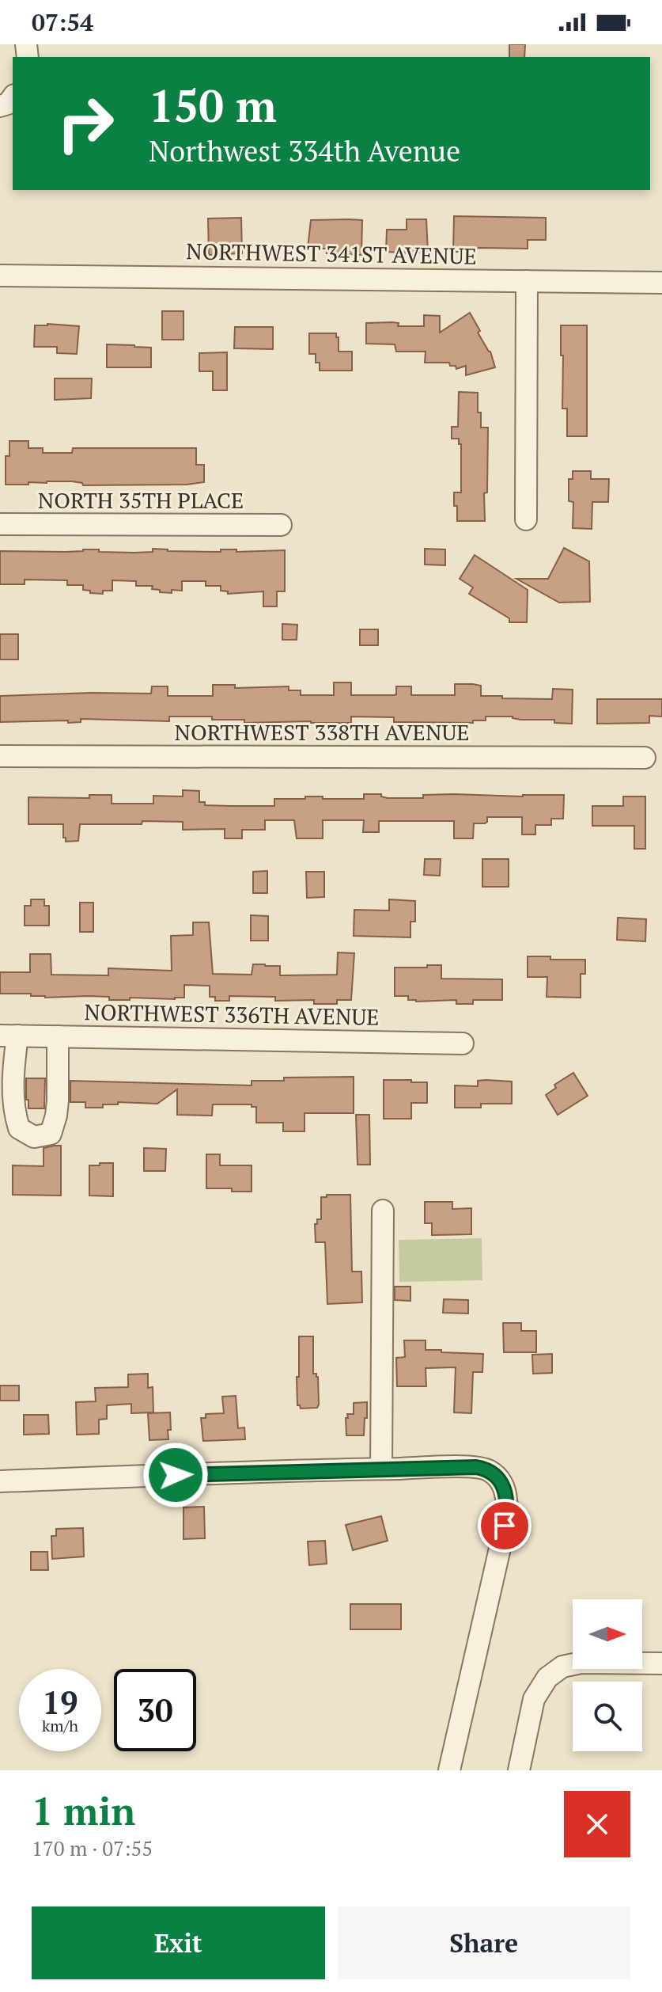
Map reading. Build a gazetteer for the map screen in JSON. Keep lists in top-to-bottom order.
{
  "streets": {
    "street": [
      "NORTHWEST 341ST AVENUE",
      "NORTH 35TH PLACE",
      "NORTHWEST 338TH AVENUE",
      "NORTHWEST 336TH AVENUE"
    ]
  },
  "north": "right",
  "page": {
    "status": "07:54",
    "turn": ["150 m", "Northwest 334th Avenue"],
    "speed": "19 km/h",
    "limit": "30",
    "heading": ["1 min", "170 m · 07:55"],
    "buttons": ["Exit", "Share"]
  }
}
